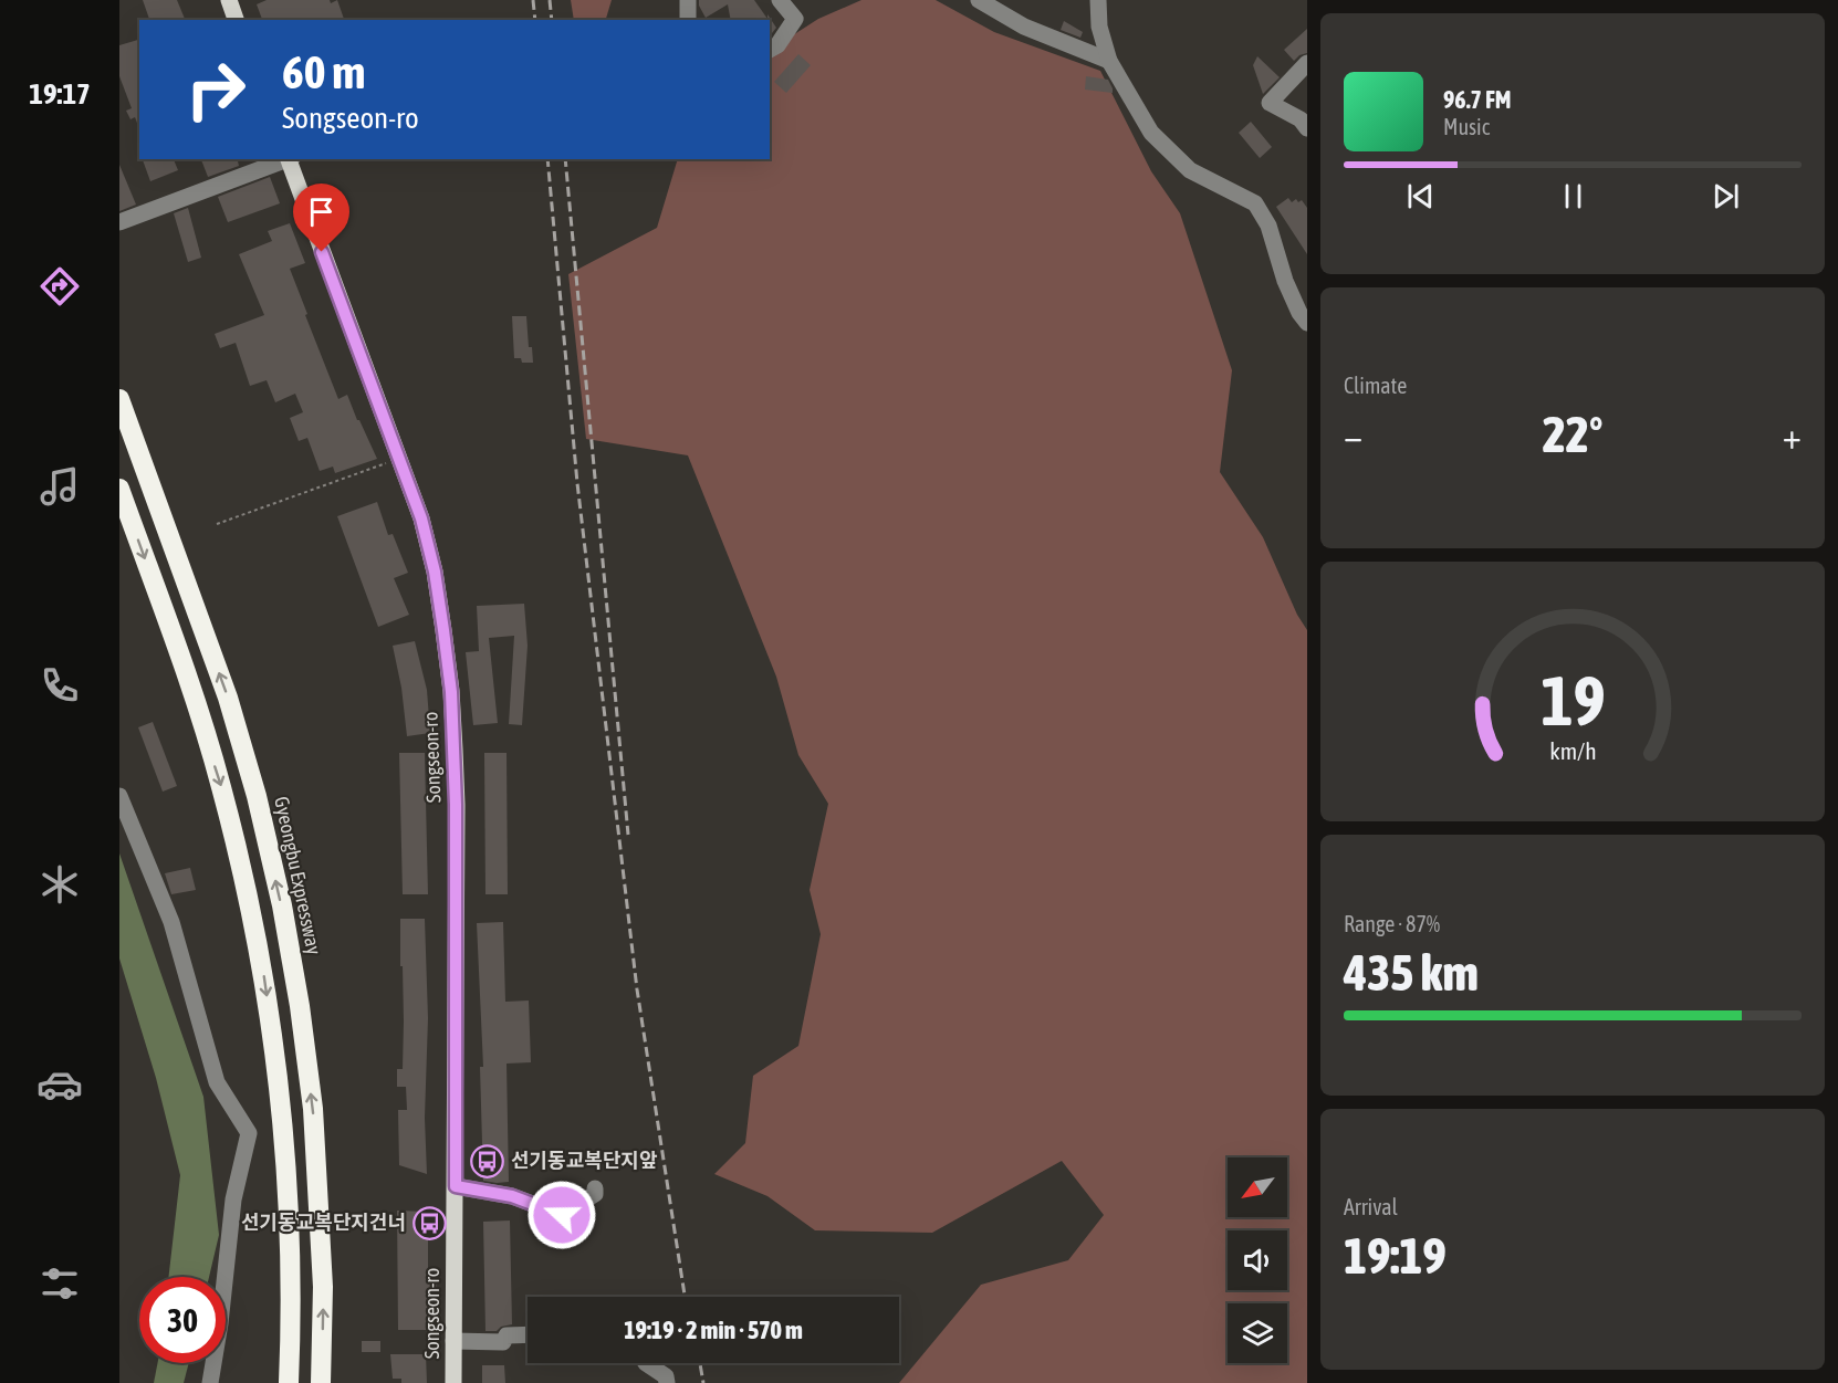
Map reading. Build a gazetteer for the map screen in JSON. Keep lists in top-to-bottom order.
{
  "streets": {
    "highway": ["Gyeongbu Expressway"],
    "main road": ["Songseon-ro"]
  },
  "places": {
    "bus stop": ["선기동교복단지앞", "선기동교복단지건너"]
  },
  "north": "bottom left",
  "page": {
    "tabs": "19:17",
    "turn": ["60 m", "Songseon-ro"],
    "song": ["96.7 FM", "Music"],
    "tile": [
      "Climate",
      ["Range · 87%", "435 km"],
      ["Arrival", "19:19"]
    ],
    "heat": ["−", "22°", "+"],
    "limit": "30",
    "trip": "19:19 · 2 min · 570 m",
    "gauge": ["19", "km/h"]
  }
}
